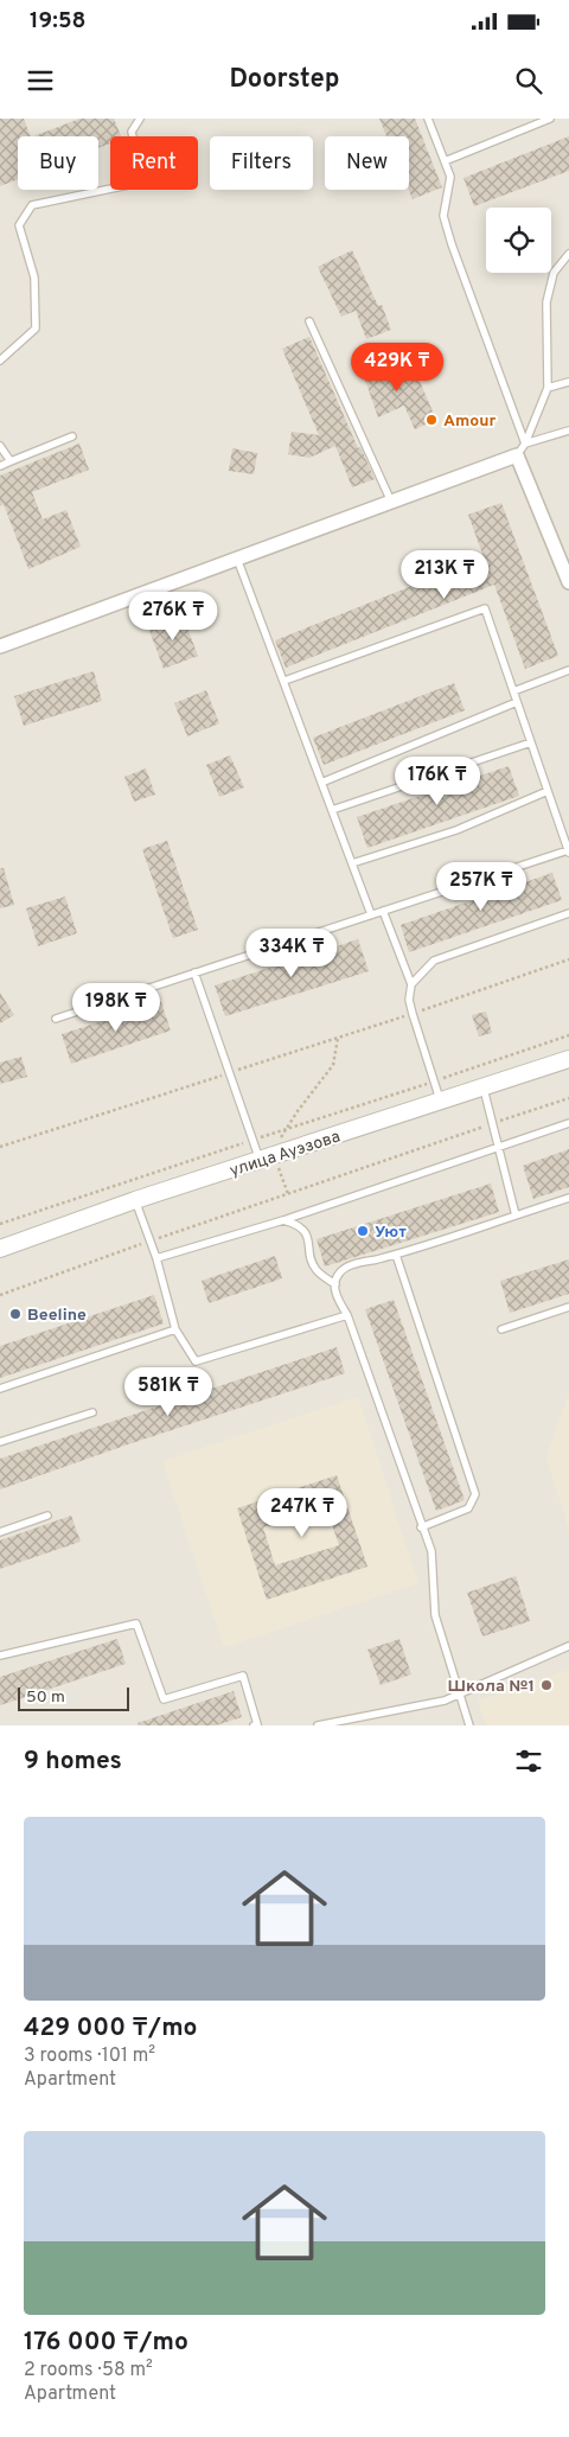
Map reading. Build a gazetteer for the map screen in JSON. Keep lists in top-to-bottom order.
{
  "streets": {
    "street": ["улица Ауэзова"]
  },
  "places": [
    "Amour",
    "Уют",
    "Beeline",
    "Школа №1"
  ],
  "scale_bar": "50 m",
  "page": {
    "status": "19:58",
    "header": "Doorstep",
    "chip": [
      "Buy",
      "Rent",
      "Filters",
      "New"
    ],
    "price": [
      "429K ₸",
      "213K ₸",
      "276K ₸",
      "176K ₸",
      "257K ₸",
      "334K ₸",
      "198K ₸",
      "581K ₸",
      "247K ₸"
    ],
    "scale": "50 m",
    "heading": "9 homes",
    "list": [
      {
        "name": "429 000 ₸/mo",
        "note": "3 rooms · 101 m² · Apartment"
      },
      {
        "name": "176 000 ₸/mo",
        "note": "2 rooms · 58 m² · Apartment"
      }
    ]
  }
}
